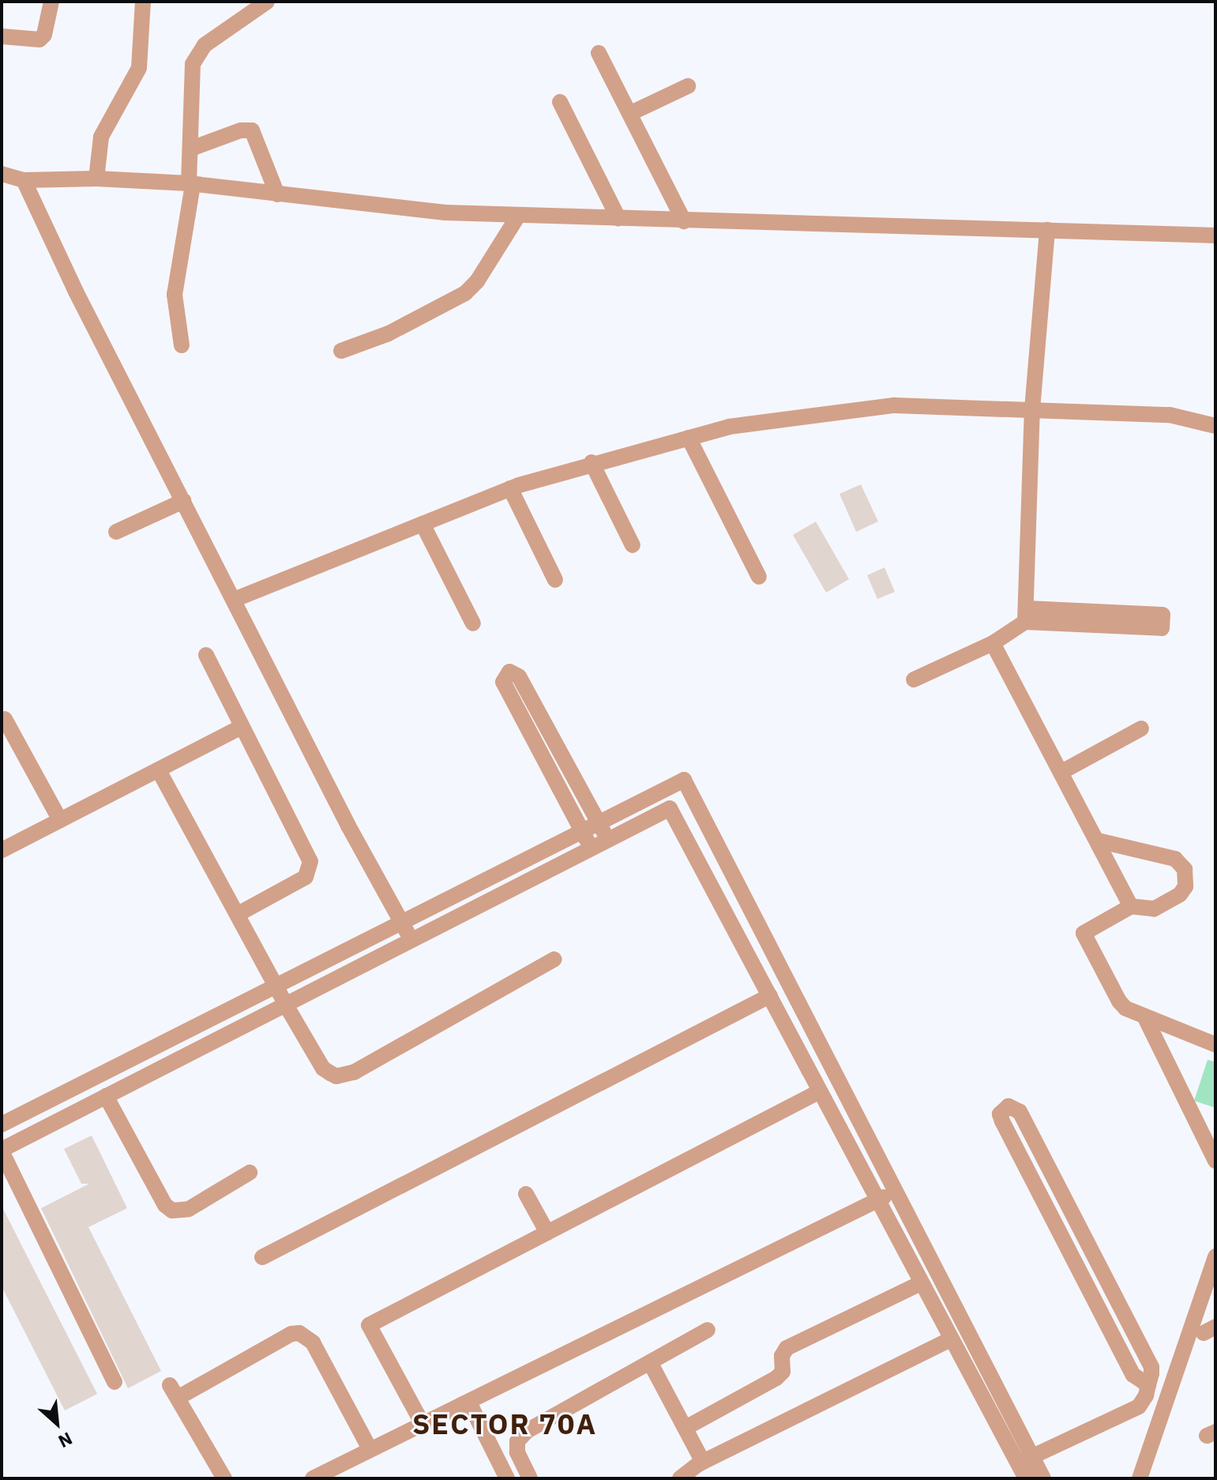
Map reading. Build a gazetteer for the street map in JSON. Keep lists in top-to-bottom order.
{
  "districts": ["SECTOR 70A"],
  "north": "bottom right"
}
